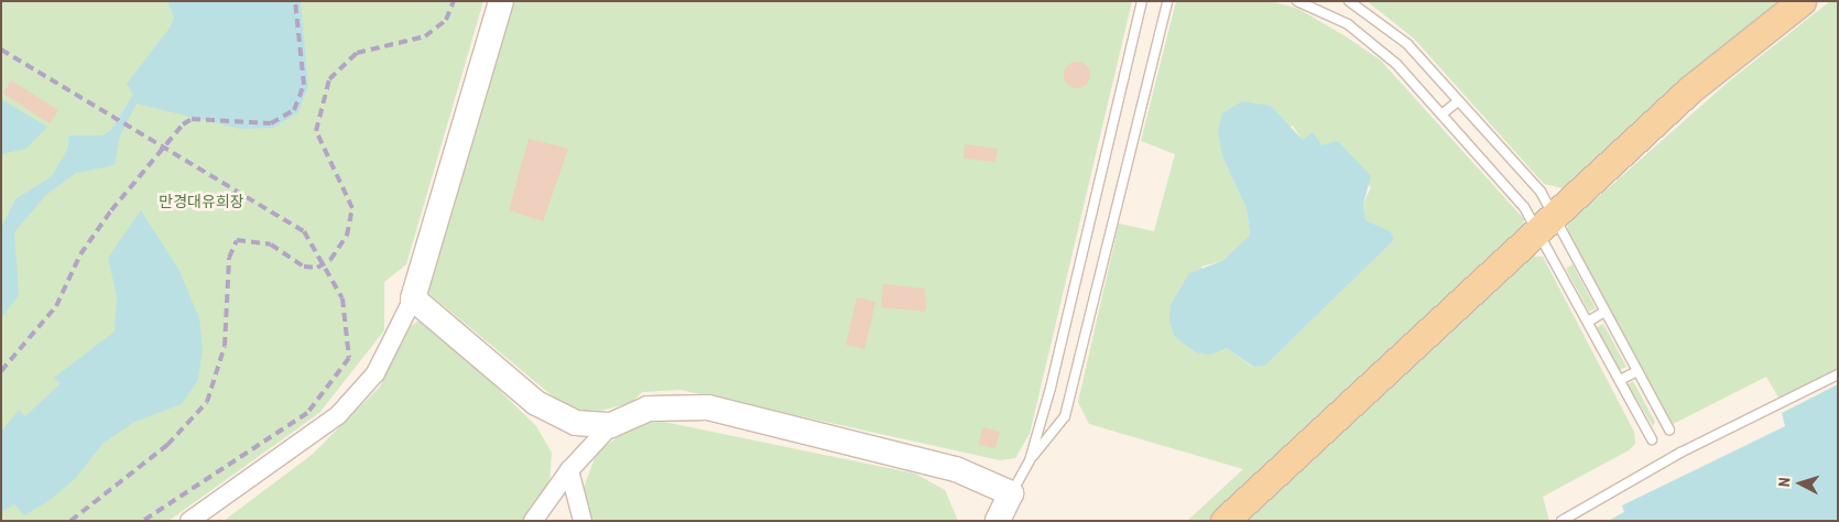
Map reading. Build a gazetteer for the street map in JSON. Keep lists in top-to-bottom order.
{
  "parks": ["만경대유희장"],
  "north": "left"
}
